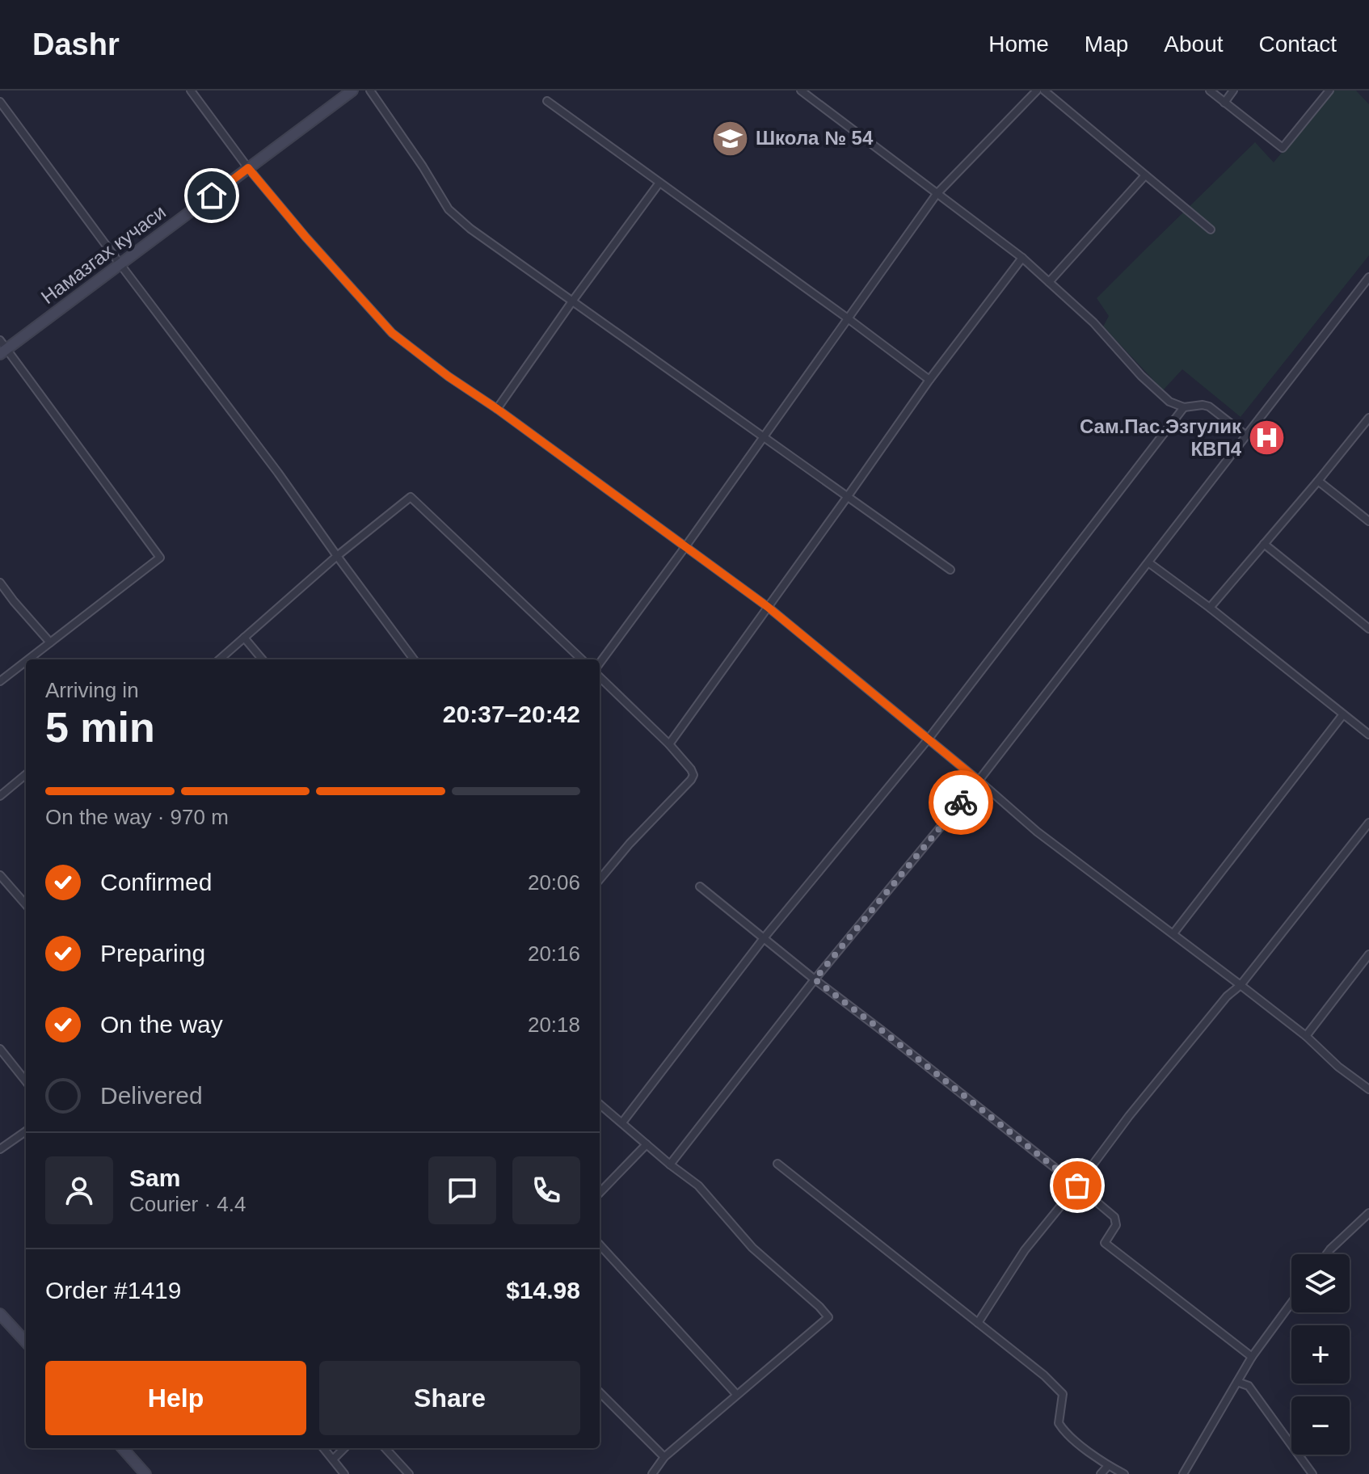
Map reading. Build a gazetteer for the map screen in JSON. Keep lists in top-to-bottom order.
{
  "streets": {
    "street": ["Намазгах кучаси"]
  },
  "places": {
    "school or university": ["Школа № 54"],
    "hospital": ["Сам.Пас.Эзгулик КВП4"]
  },
  "page": {
    "header": "Dashr",
    "nav": [
      "Home",
      "Map",
      "About",
      "Contact"
    ],
    "heading": ["5 min", "Arriving in", "20:37–20:42"],
    "panel": [
      "Sam",
      "Courier · 4.4",
      "Order #1419",
      "$14.98"
    ],
    "bar": "On the way · 970 m",
    "list": [
      ["Confirmed", "20:06"],
      ["Preparing", "20:16"],
      ["On the way", "20:18"],
      "Delivered"
    ],
    "map_buttons": ["+", "−"],
    "buttons": ["Help", "Share"]
  }
}
